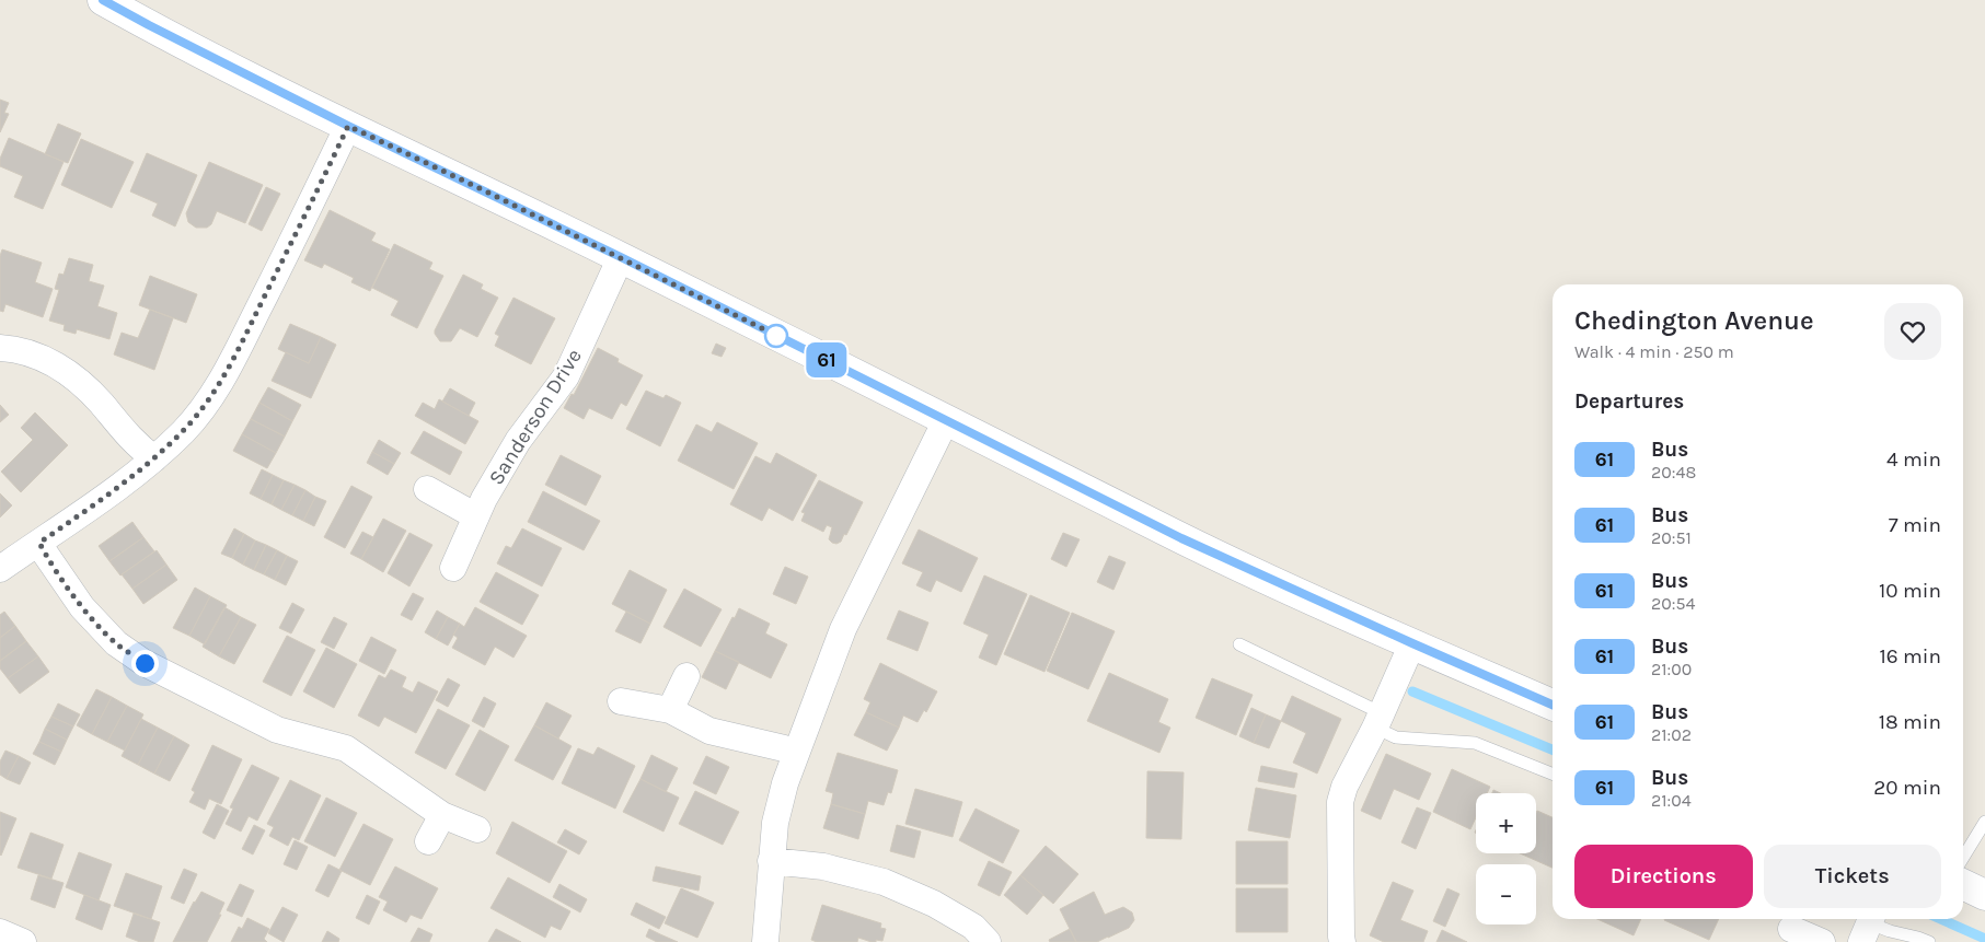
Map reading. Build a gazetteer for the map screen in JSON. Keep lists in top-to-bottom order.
{
  "streets": {
    "street": ["Sanderson Drive"]
  },
  "lines": ["bus line 61"],
  "page": {
    "on_map": "61",
    "heading": [
      ["Chedington Avenue", "Walk · 4 min · 250 m"],
      "Departures"
    ],
    "list": [
      {
        "mark": "61",
        "name": "Bus",
        "note": "20:48",
        "value": "4 min"
      },
      {
        "mark": "61",
        "name": "Bus",
        "note": "20:51",
        "value": "7 min"
      },
      {
        "mark": "61",
        "name": "Bus",
        "note": "20:54",
        "value": "10 min"
      },
      {
        "mark": "61",
        "name": "Bus",
        "note": "21:00",
        "value": "16 min"
      },
      {
        "mark": "61",
        "name": "Bus",
        "note": "21:02",
        "value": "18 min"
      },
      {
        "mark": "61",
        "name": "Bus",
        "note": "21:04",
        "value": "20 min"
      }
    ],
    "map_buttons": ["+", "−"],
    "buttons": ["Directions", "Tickets"]
  }
}
